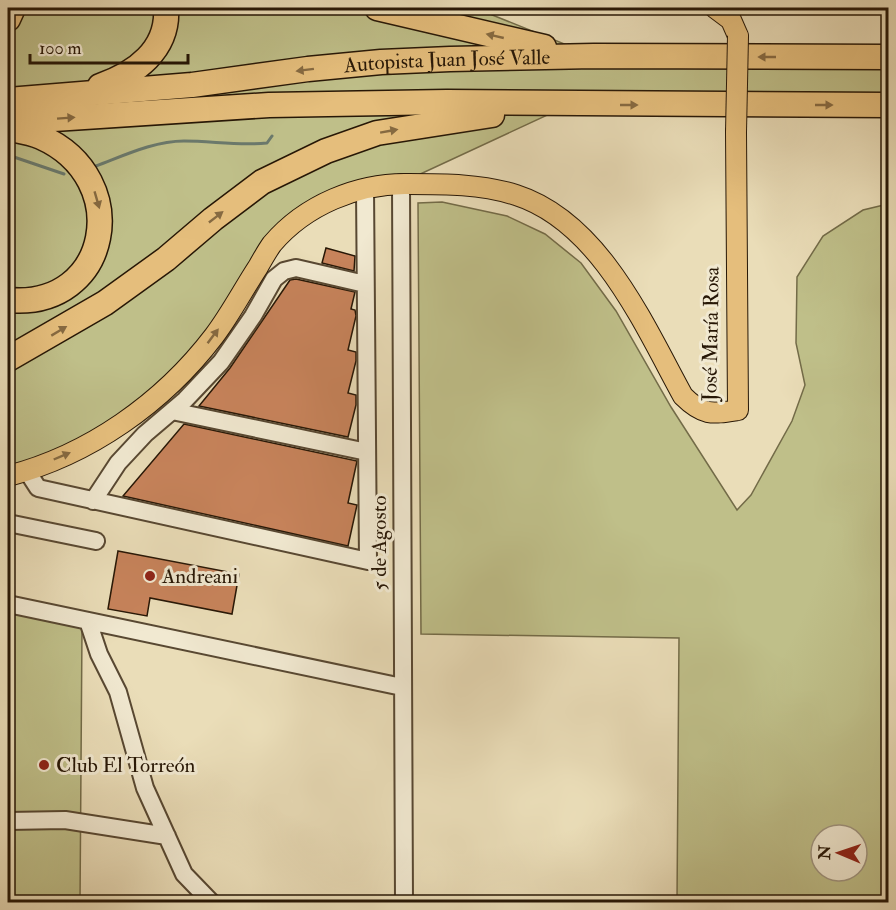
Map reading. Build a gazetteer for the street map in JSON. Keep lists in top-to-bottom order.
{
  "streets": {
    "highway": ["Autopista Juan José Valle"],
    "main road": ["José María Rosa"],
    "street": ["5 de Agosto"]
  },
  "crossings": [
    ["José María Rosa", "5 de Agosto"]
  ],
  "places": ["Andreani", "Club El Torreón"],
  "scale_bar": "100 m",
  "north": "left"
}
